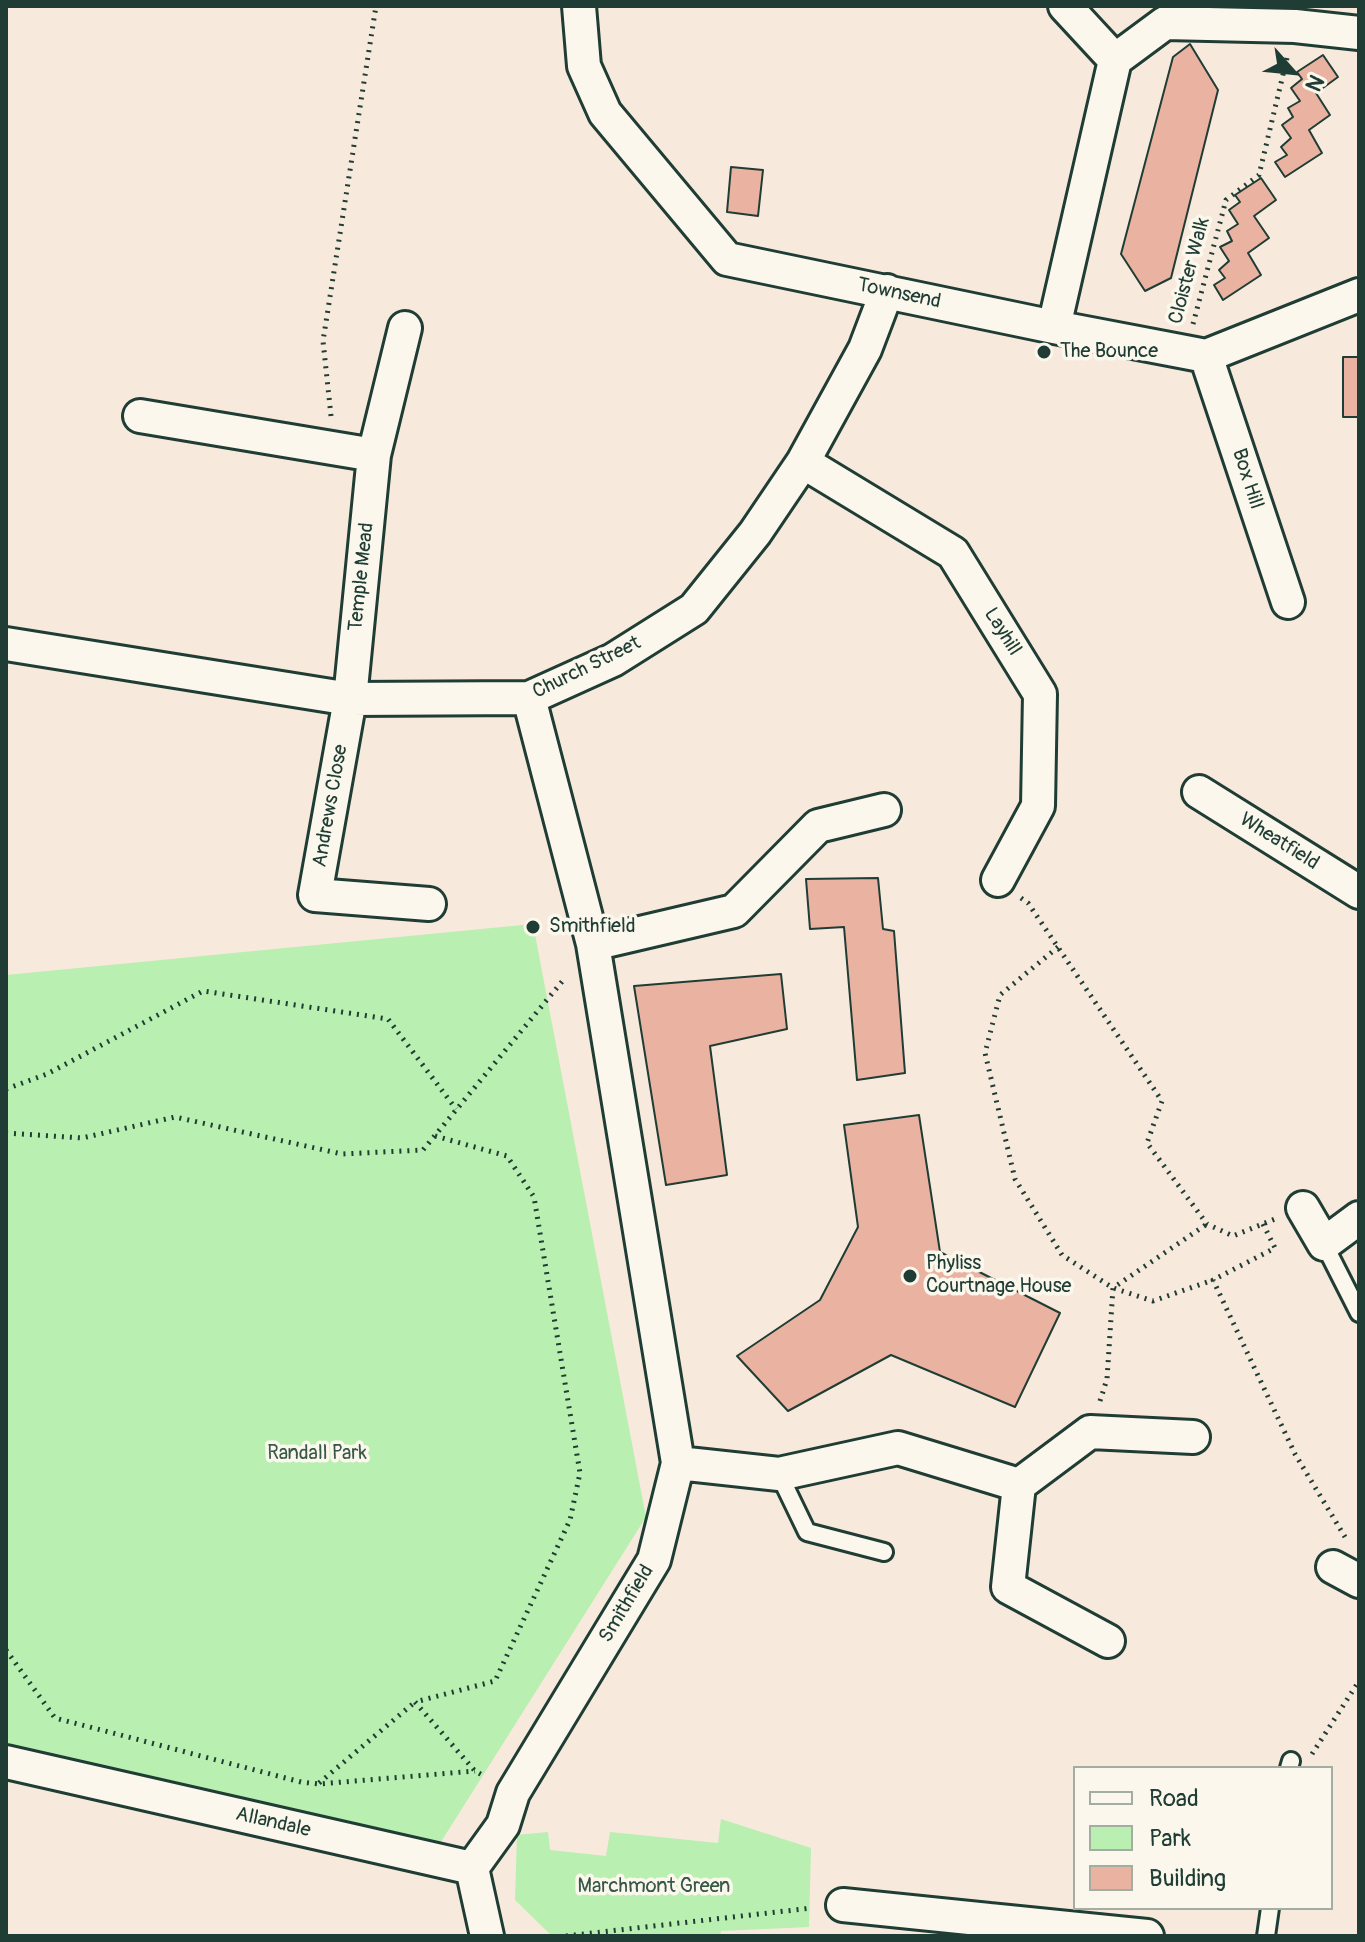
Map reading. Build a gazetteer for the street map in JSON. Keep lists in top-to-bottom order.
{
  "streets": {
    "street": [
      "Townsend",
      "Box Hill",
      "Temple Mead",
      "Layhill",
      "Church Street",
      "Andrews Close",
      "Wheatfield",
      "Smithfield",
      "Allandale"
    ],
    "path": ["Cloister Walk"]
  },
  "crossings": [
    ["Cloister Walk", "Townsend"],
    ["Cloister Walk", "Box Hill"],
    ["Townsend", "Box Hill"],
    ["Townsend", "Church Street"],
    ["Temple Mead", "Church Street"],
    ["Temple Mead", "Andrews Close"],
    ["Layhill", "Church Street"],
    ["Church Street", "Andrews Close"],
    ["Church Street", "Smithfield"],
    ["Smithfield", "Allandale"]
  ],
  "parks": ["Randall Park", "Marchmont Green"],
  "places": ["The Bounce", "Smithfield", "Phyliss Courtnage House"],
  "legend": ["Road", "Park", "Building"],
  "north": "bottom right"
}
